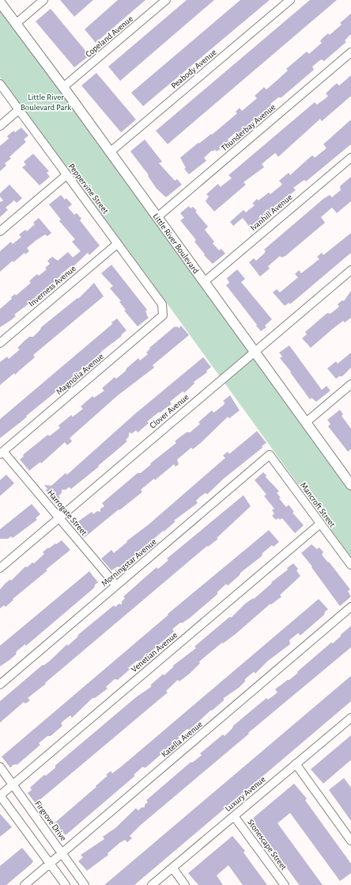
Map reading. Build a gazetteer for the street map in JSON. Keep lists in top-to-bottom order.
{
  "streets": {
    "street": [
      "Copeland Avenue",
      "Peabody Avenue",
      "Thunderbay Avenue",
      "Peppervine Street",
      "Ivanhill Avenue",
      "Little River Boulevard",
      "Inverness Avenue",
      "Magnolia Avenue",
      "Clover Avenue",
      "Mancroft Street",
      "Harrogate Street",
      "Morningstar Avenue",
      "Venetian Avenue",
      "Katella Avenue",
      "Luxury Avenue",
      "Firgrove Drive",
      "Stonescape Street"
    ]
  },
  "crossings": [
    ["Copeland Avenue", "Little River Boulevard"],
    ["Peabody Avenue", "Little River Boulevard"],
    ["Thunderbay Avenue", "Little River Boulevard"],
    ["Peppervine Street", "Inverness Avenue"],
    ["Peppervine Street", "Magnolia Avenue"],
    ["Ivanhill Avenue", "Little River Boulevard"],
    ["Little River Boulevard", "Clover Avenue"],
    ["Magnolia Avenue", "Harrogate Street"],
    ["Clover Avenue", "Harrogate Street"],
    ["Mancroft Street", "Morningstar Avenue"],
    ["Mancroft Street", "Venetian Avenue"],
    ["Harrogate Street", "Morningstar Avenue"],
    ["Venetian Avenue", "Firgrove Drive"],
    ["Katella Avenue", "Firgrove Drive"],
    ["Luxury Avenue", "Stonescape Street"]
  ],
  "parks": ["Little River Boulevard Park"]
}
